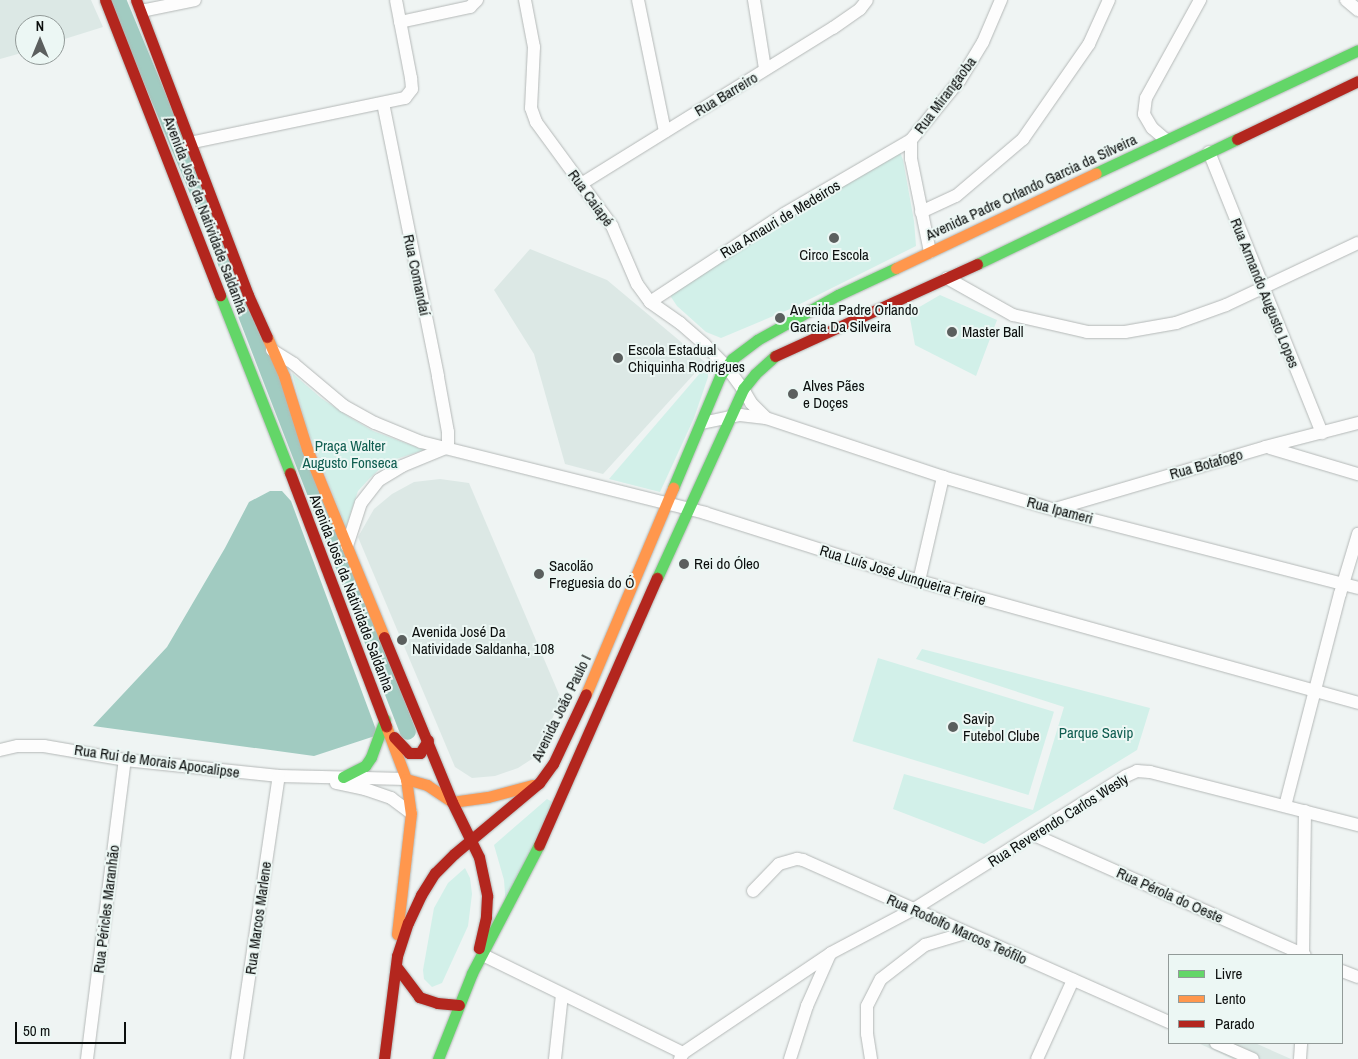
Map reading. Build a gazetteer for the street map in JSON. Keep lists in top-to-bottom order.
{
  "streets": {
    "main road": ["Avenida Padre Orlando Garcia da Silveira", "Avenida José da Natividade Saldanha", "Avenida João Paulo I"],
    "street": [
      "Rua Barreiro",
      "Rua Mirangaoba",
      "Rua Caiapé",
      "Rua Amauri de Medeiros",
      "Rua Comandaí",
      "Rua Armando Augusto Lopes",
      "Rua Botafogo",
      "Rua Ipameri",
      "Rua Luís José Junqueira Freire",
      "Rua Rui de Morais Apocalipse",
      "Rua Reverendo Carlos Wesly",
      "Rua Pérola do Oeste",
      "Rua Péricles Maranhão",
      "Rua Marcos Marlene",
      "Rua Rodolfo Marcos Teófilo"
    ]
  },
  "crossings": [
    ["Rua Barreiro", "Rua Caiapé"],
    ["Rua Mirangaoba", "Avenida Padre Orlando Garcia da Silveira"],
    ["Rua Mirangaoba", "Rua Amauri de Medeiros"],
    ["Avenida Padre Orlando Garcia da Silveira", "Rua Caiapé"],
    ["Avenida Padre Orlando Garcia da Silveira", "Avenida João Paulo I"],
    ["Rua Caiapé", "Rua Amauri de Medeiros"],
    ["Rua Caiapé", "Rua Ipameri"],
    ["Rua Caiapé", "Avenida João Paulo I"],
    ["Avenida José da Natividade Saldanha", "Rua Luís José Junqueira Freire"],
    ["Avenida José da Natividade Saldanha", "Avenida João Paulo I"],
    ["Avenida José da Natividade Saldanha", "Rua Rui de Morais Apocalipse"],
    ["Rua Comandaí", "Rua Luís José Junqueira Freire"],
    ["Rua Armando Augusto Lopes", "Rua Botafogo"],
    ["Rua Botafogo", "Rua Ipameri"],
    ["Rua Ipameri", "Avenida João Paulo I"],
    ["Rua Luís José Junqueira Freire", "Avenida João Paulo I"],
    ["Rua Rui de Morais Apocalipse", "Rua Péricles Maranhão"],
    ["Rua Rui de Morais Apocalipse", "Rua Marcos Marlene"],
    ["Rua Reverendo Carlos Wesly", "Rua Pérola do Oeste"],
    ["Rua Reverendo Carlos Wesly", "Rua Rodolfo Marcos Teófilo"]
  ],
  "parks": ["Praça Walter Augusto Fonseca", "Parque Savip"],
  "places": [
    "Circo Escola",
    "Avenida Padre Orlando Garcia Da Silveira",
    "Master Ball",
    "Escola Estadual Chiquinha Rodrigues",
    "Alves Pães e Doçes",
    "Rei do Óleo",
    "Sacolão Freguesia do Ó",
    "Avenida José Da Natividade Saldanha, 108",
    "Savip Futebol Clube"
  ],
  "legend": ["Livre", "Lento", "Parado"],
  "scale_bar": "50 m",
  "north": "top"
}
